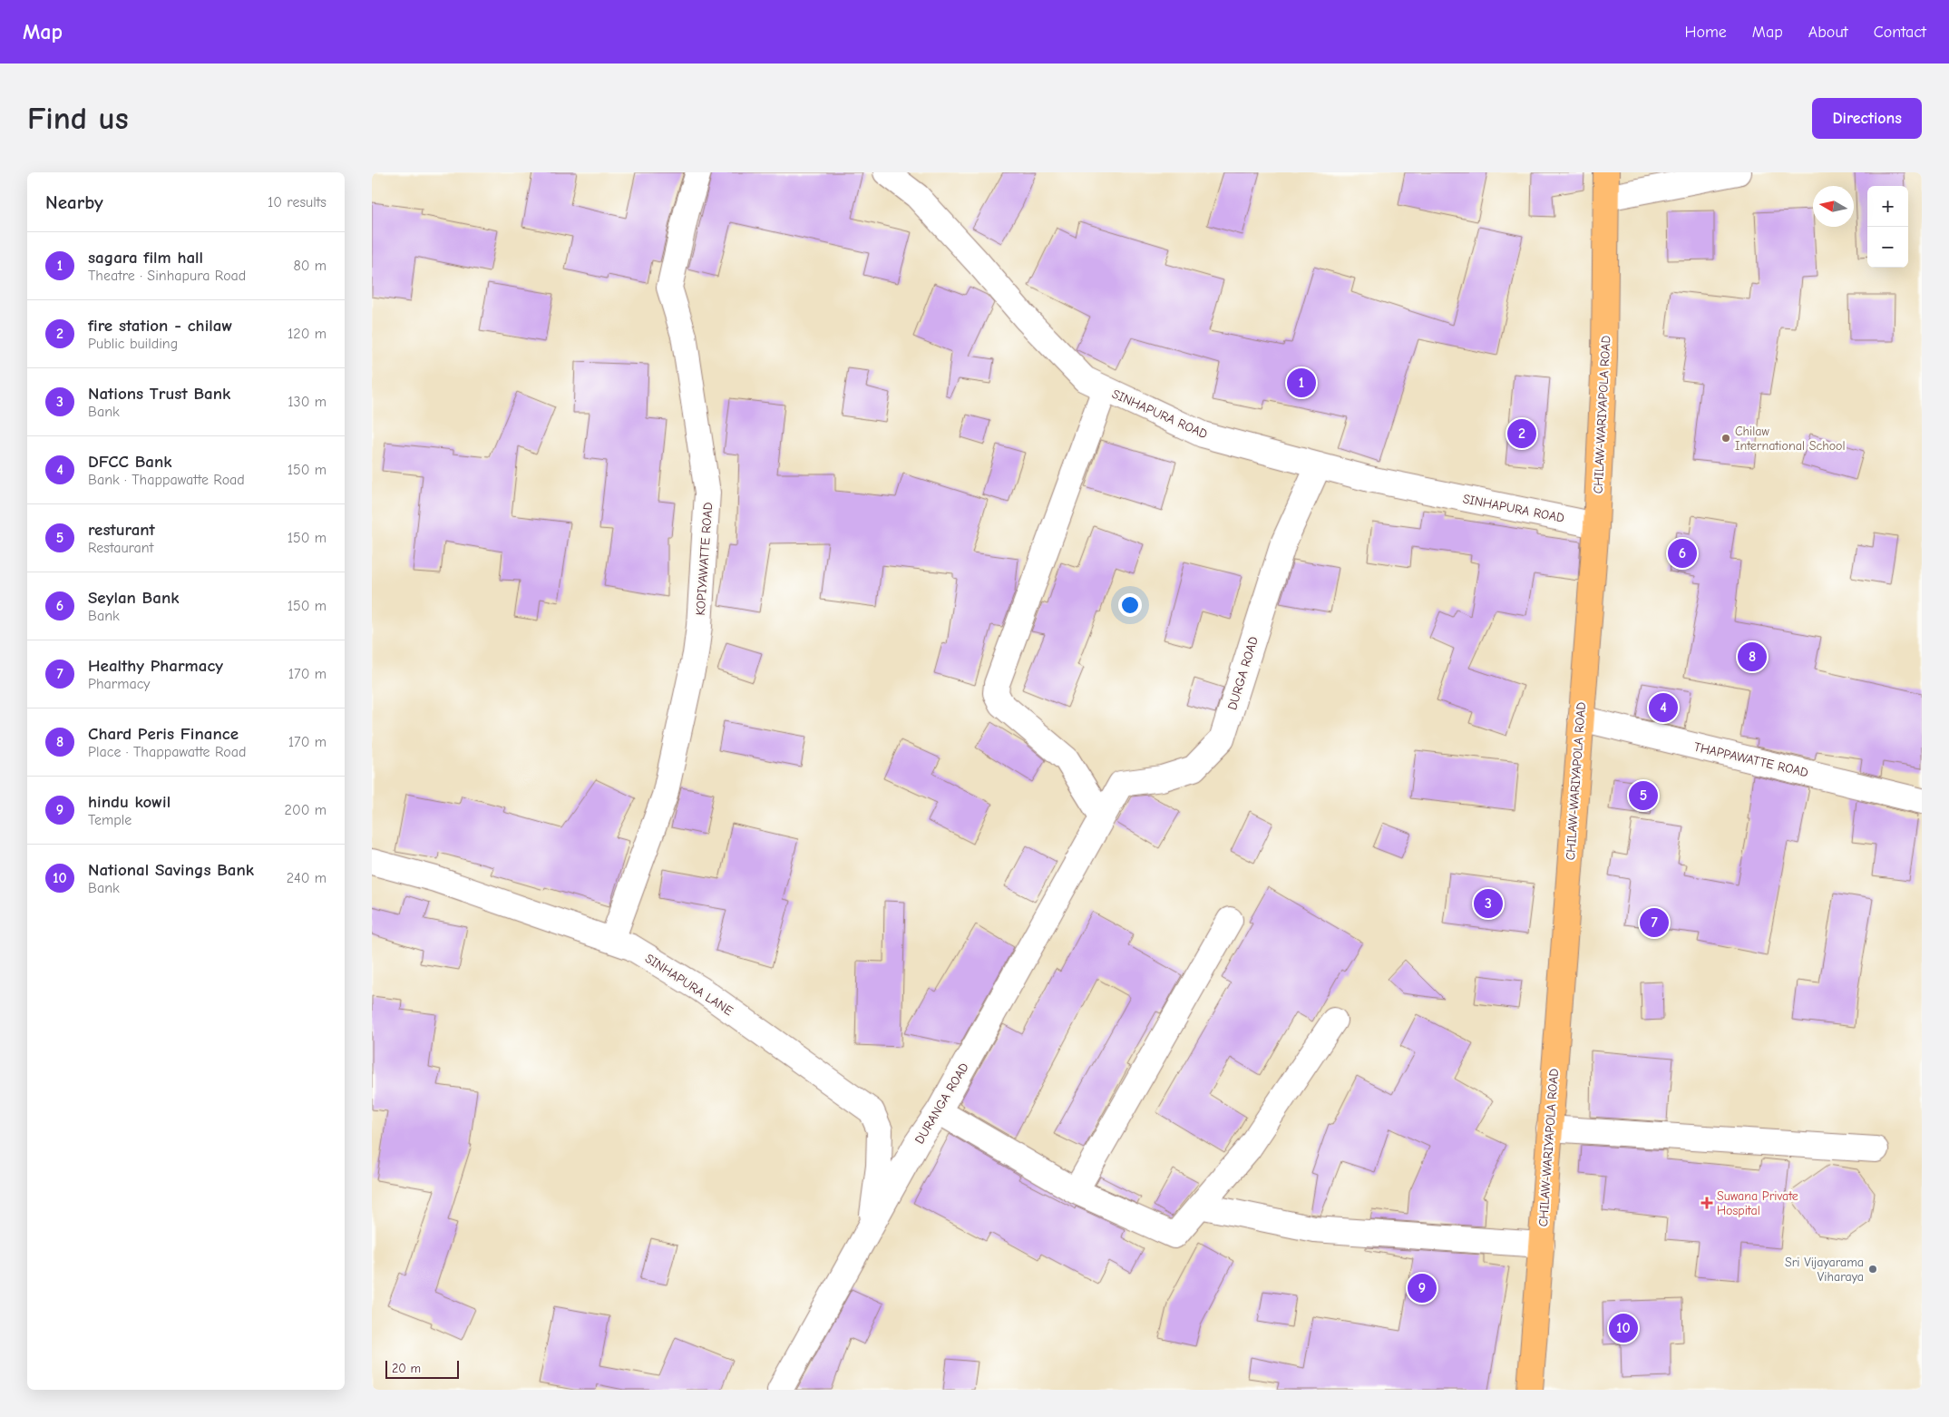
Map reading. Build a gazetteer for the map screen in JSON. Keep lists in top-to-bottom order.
{
  "streets": {
    "main road": ["CHILAW-WARIYAPOLA ROAD"],
    "street": [
      "SINHAPURA ROAD",
      "KOPIYAWATTE ROAD",
      "DURGA ROAD",
      "THAPPAWATTE ROAD",
      "SINHAPURA LANE",
      "DURANGA ROAD"
    ]
  },
  "crossings": [
    ["SINHAPURA ROAD", "CHILAW-WARIYAPOLA ROAD"],
    ["SINHAPURA ROAD", "DURGA ROAD"],
    ["CHILAW-WARIYAPOLA ROAD", "THAPPAWATTE ROAD"],
    ["KOPIYAWATTE ROAD", "SINHAPURA LANE"],
    ["DURGA ROAD", "DURANGA ROAD"],
    ["SINHAPURA LANE", "DURANGA ROAD"]
  ],
  "places": {
    "other": ["Chilaw International School", "Sri Vijayarama Viharaya"],
    "health": ["Suwana Private Hospital"]
  },
  "scale_bar": "20 m",
  "north": "left",
  "page": {
    "header": "Map",
    "nav": [
      "Home",
      "Map",
      "About",
      "Contact"
    ],
    "buttons": "Directions",
    "title": "Find us",
    "heading": ["Nearby", "10 results"],
    "map_buttons": ["+", "−"],
    "list": [
      {
        "mark": "1",
        "name": "sagara film hall",
        "note": "Theatre · Sinhapura Road",
        "value": "80 m"
      },
      {
        "mark": "2",
        "name": "fire station - chilaw",
        "note": "Public building",
        "value": "120 m"
      },
      {
        "mark": "3",
        "name": "Nations Trust Bank",
        "note": "Bank",
        "value": "130 m"
      },
      {
        "mark": "4",
        "name": "DFCC Bank",
        "note": "Bank · Thappawatte Road",
        "value": "150 m"
      },
      {
        "mark": "5",
        "name": "resturant",
        "note": "Restaurant",
        "value": "150 m"
      },
      {
        "mark": "6",
        "name": "Seylan Bank",
        "note": "Bank",
        "value": "150 m"
      },
      {
        "mark": "7",
        "name": "Healthy Pharmacy",
        "note": "Pharmacy",
        "value": "170 m"
      },
      {
        "mark": "8",
        "name": "Chard Peris Finance",
        "note": "Place · Thappawatte Road",
        "value": "170 m"
      },
      {
        "mark": "9",
        "name": "hindu kowil",
        "note": "Temple",
        "value": "200 m"
      },
      {
        "mark": "10",
        "name": "National Savings Bank",
        "note": "Bank",
        "value": "240 m"
      }
    ],
    "pins": [
      "1",
      "2",
      "6",
      "8",
      "4",
      "5",
      "3",
      "7",
      "9",
      "10"
    ],
    "scale": "20 m"
  }
}
